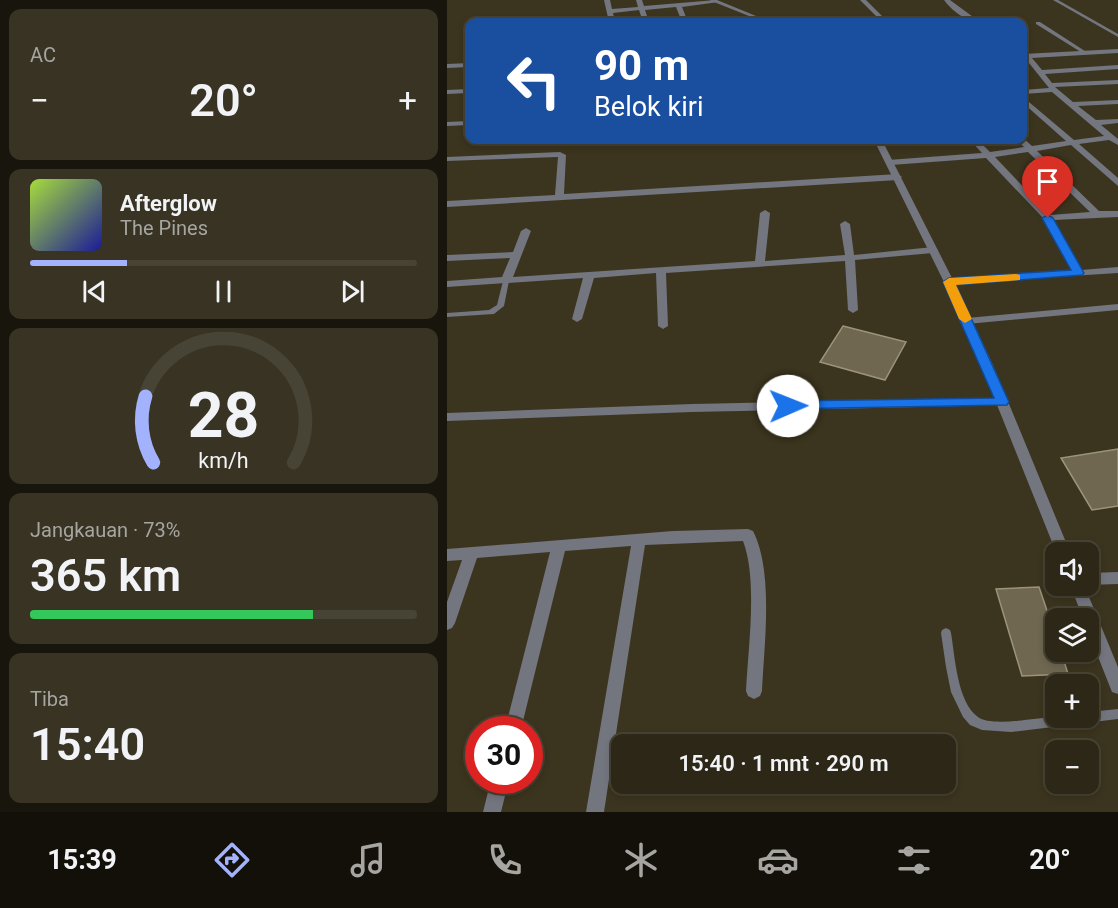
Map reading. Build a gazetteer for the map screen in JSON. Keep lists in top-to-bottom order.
{
  "page": {
    "tile": [
      "AC",
      ["Jangkauan · 73%", "365 km"],
      ["Tiba", "15:40"]
    ],
    "turn": ["90 m", "Belok kiri"],
    "heat": ["−", "20°", "+"],
    "song": ["Afterglow", "The Pines"],
    "map_buttons": ["+", "−"],
    "limit": "30",
    "trip": "15:40 · 1 mnt · 290 m",
    "tabs": ["15:39", "20°"],
    "gauge": ["28", "km/h"]
  }
}
